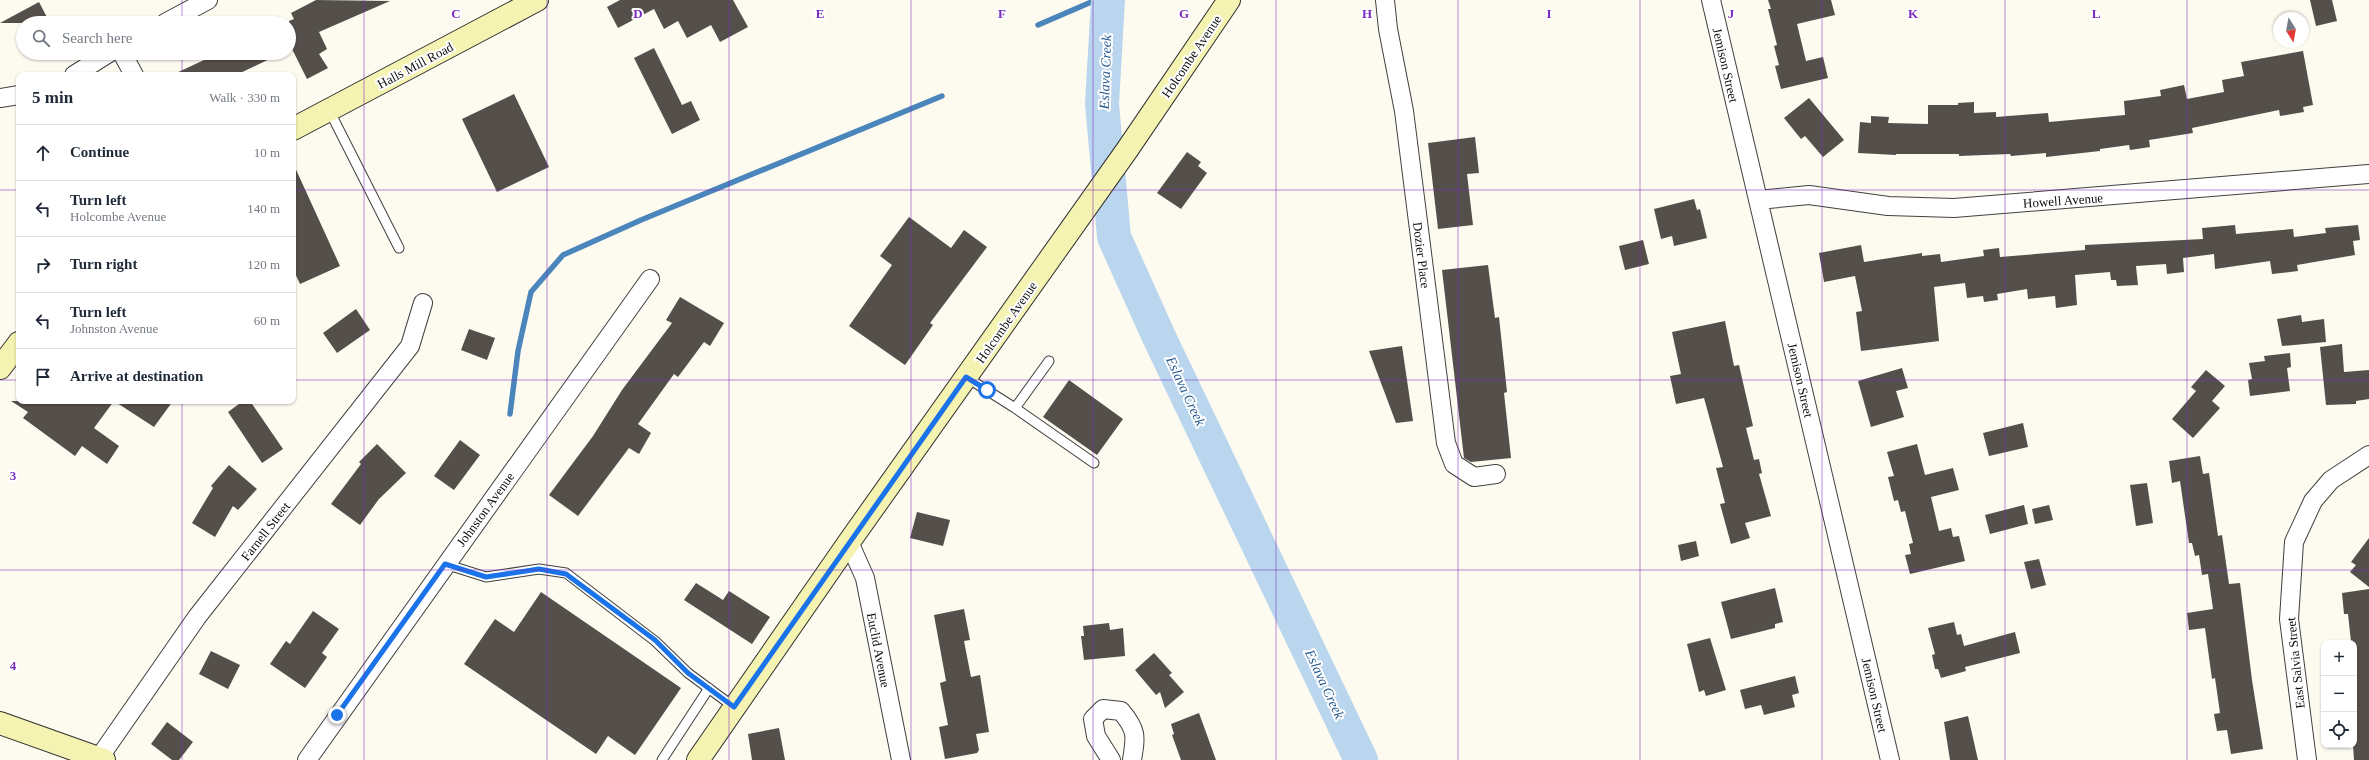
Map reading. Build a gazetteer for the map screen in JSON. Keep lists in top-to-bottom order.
{
  "streets": {
    "street": [
      "Holcombe Avenue",
      "Halls Mill Road",
      "Jemison Street",
      "Howell Avenue",
      "Dozier Place",
      "Johnston Avenue",
      "Farnell Street",
      "Euclid Avenue",
      "East Salvia Street"
    ]
  },
  "crossings": [
    ["Holcombe Avenue", "Euclid Avenue"],
    ["Jemison Street", "Howell Avenue"]
  ],
  "water": ["Eslava Creek"],
  "north": "bottom",
  "page": {
    "search": "Search here",
    "heading": ["5 min", "Walk · 330 m"],
    "list": [
      ["Continue", "10 m"],
      ["Turn left", "Holcombe Avenue", "140 m"],
      ["Turn right", "120 m"],
      ["Turn left", "Johnston Avenue", "60 m"],
      "Arrive at destination"
    ],
    "map_buttons": ["+", "−"]
  },
  "grid": {
    "columns": [
      "C",
      "D",
      "E",
      "F",
      "G",
      "H",
      "I",
      "J",
      "K",
      "L"
    ],
    "rows": ["3", "4"]
  }
}
